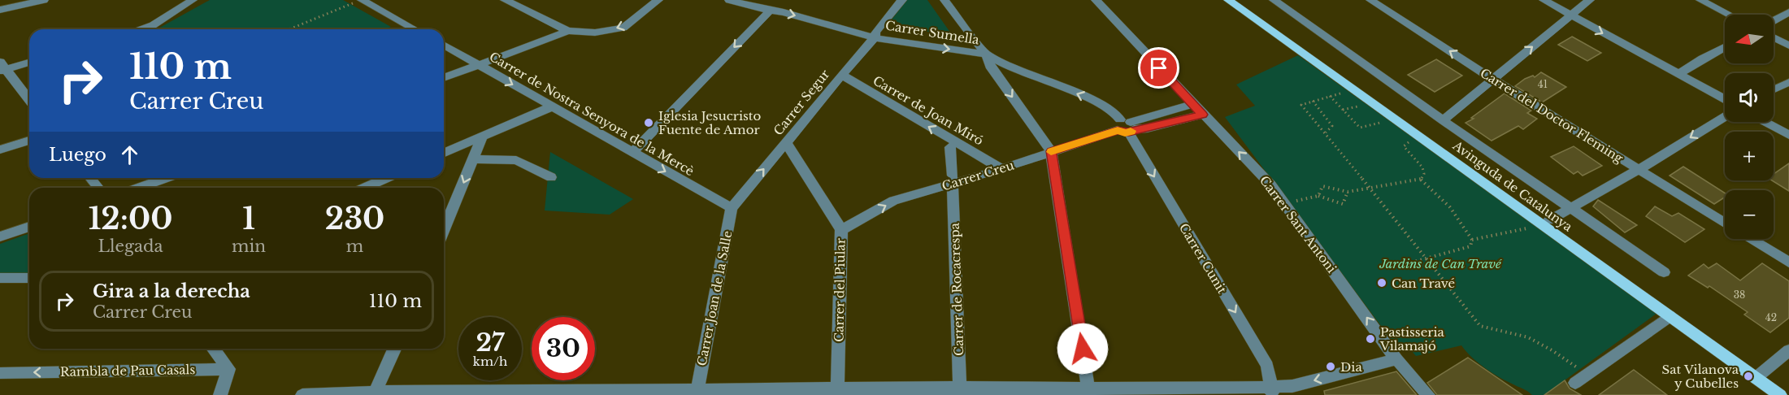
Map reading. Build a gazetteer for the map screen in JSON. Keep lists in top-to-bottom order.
{
  "streets": {
    "main road": ["Avinguda de Catalunya"],
    "street": [
      "Carrer Sumella",
      "Carrer Segur",
      "Carrer de Joan Miró",
      "Carrer de Nostra Senyora de la Mercè",
      "Carrer del Doctor Fleming",
      "Carrer Creu",
      "Carrer Sant Antoni",
      "Carrer Cunit",
      "Carrer de Rocacrespa",
      "Carrer del Piular",
      "Carrer Joan de la Salle",
      "Rambla de Pau Casals"
    ]
  },
  "crossings": [
    ["Carrer Sumella", "Carrer Segur"],
    ["Carrer Sumella", "Carrer Creu"],
    ["Carrer Sumella", "Carrer Cunit"],
    ["Carrer Segur", "Carrer de Joan Miró"],
    ["Carrer Segur", "Carrer de Nostra Senyora de la Mercè"],
    ["Carrer Segur", "Carrer del Piular"],
    ["Carrer Segur", "Carrer Joan de la Salle"],
    ["Carrer de Joan Miró", "Carrer Creu"],
    ["Carrer de Nostra Senyora de la Mercè", "Carrer Joan de la Salle"],
    ["Carrer Creu", "Carrer Sant Antoni"],
    ["Carrer Creu", "Carrer Cunit"],
    ["Carrer Creu", "Carrer de Rocacrespa"],
    ["Carrer Creu", "Carrer del Piular"]
  ],
  "one_way": [
    "Carrer de Joan Miró",
    "Carrer Sant Antoni",
    "Carrer Cunit",
    "Rambla de Pau Casals"
  ],
  "parks": ["Jardins de Can Travé"],
  "places": [
    "Iglesia Jesucristo Fuente de Amor",
    "Can Travé",
    "Pastisseria Vilamajó",
    "Dia",
    "Sat Vilanova y Cubelles"
  ],
  "house_numbers": ["41", "38", "42"],
  "north": "left",
  "page": {
    "map_buttons": ["+", "−"],
    "turn": ["110 m", "Carrer Creu"],
    "then": "Luego",
    "eta": [
      "12:00",
      "Llegada",
      "1",
      "min",
      "230",
      "m"
    ],
    "list": [
      {
        "name": "Gira a la derecha",
        "note": "Carrer Creu",
        "value": "110 m"
      }
    ],
    "speed": "27 km/h",
    "limit": "30"
  }
}
